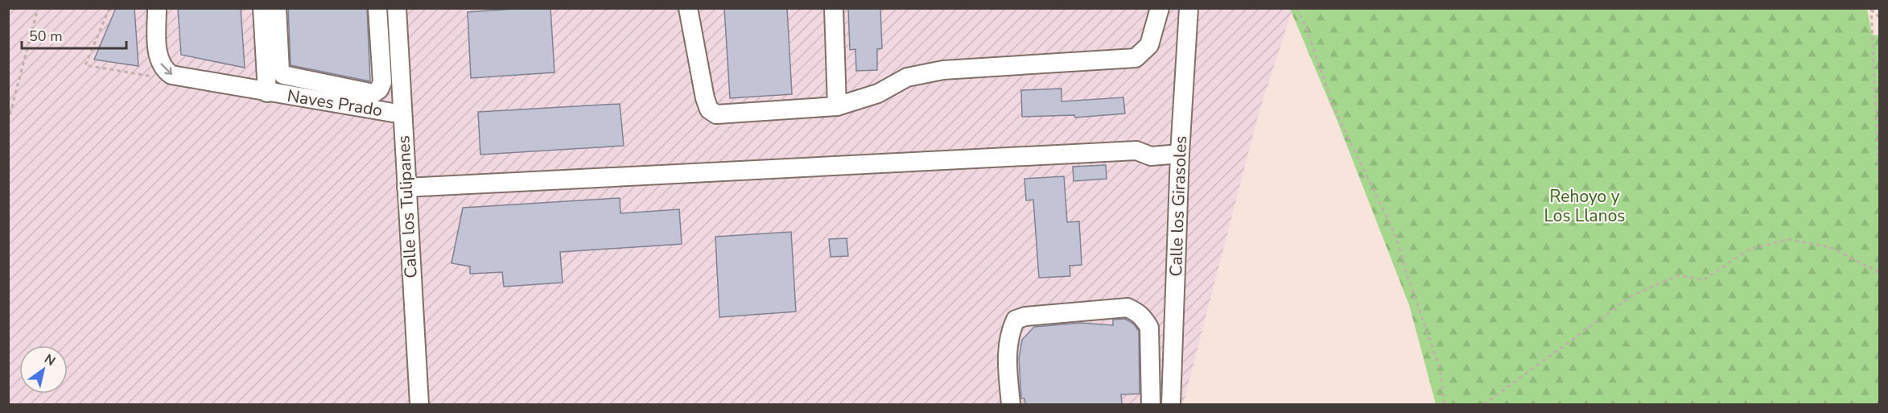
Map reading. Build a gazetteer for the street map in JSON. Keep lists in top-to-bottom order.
{
  "streets": {
    "street": ["Naves Prado", "Calle los Girasoles", "Calle los Tulipanes"]
  },
  "crossings": [
    ["Naves Prado", "Calle los Tulipanes"]
  ],
  "one_way": ["Naves Prado"],
  "parks": ["Rehoyo y Los Llanos"],
  "scale_bar": "50 m",
  "north": "top right"
}
